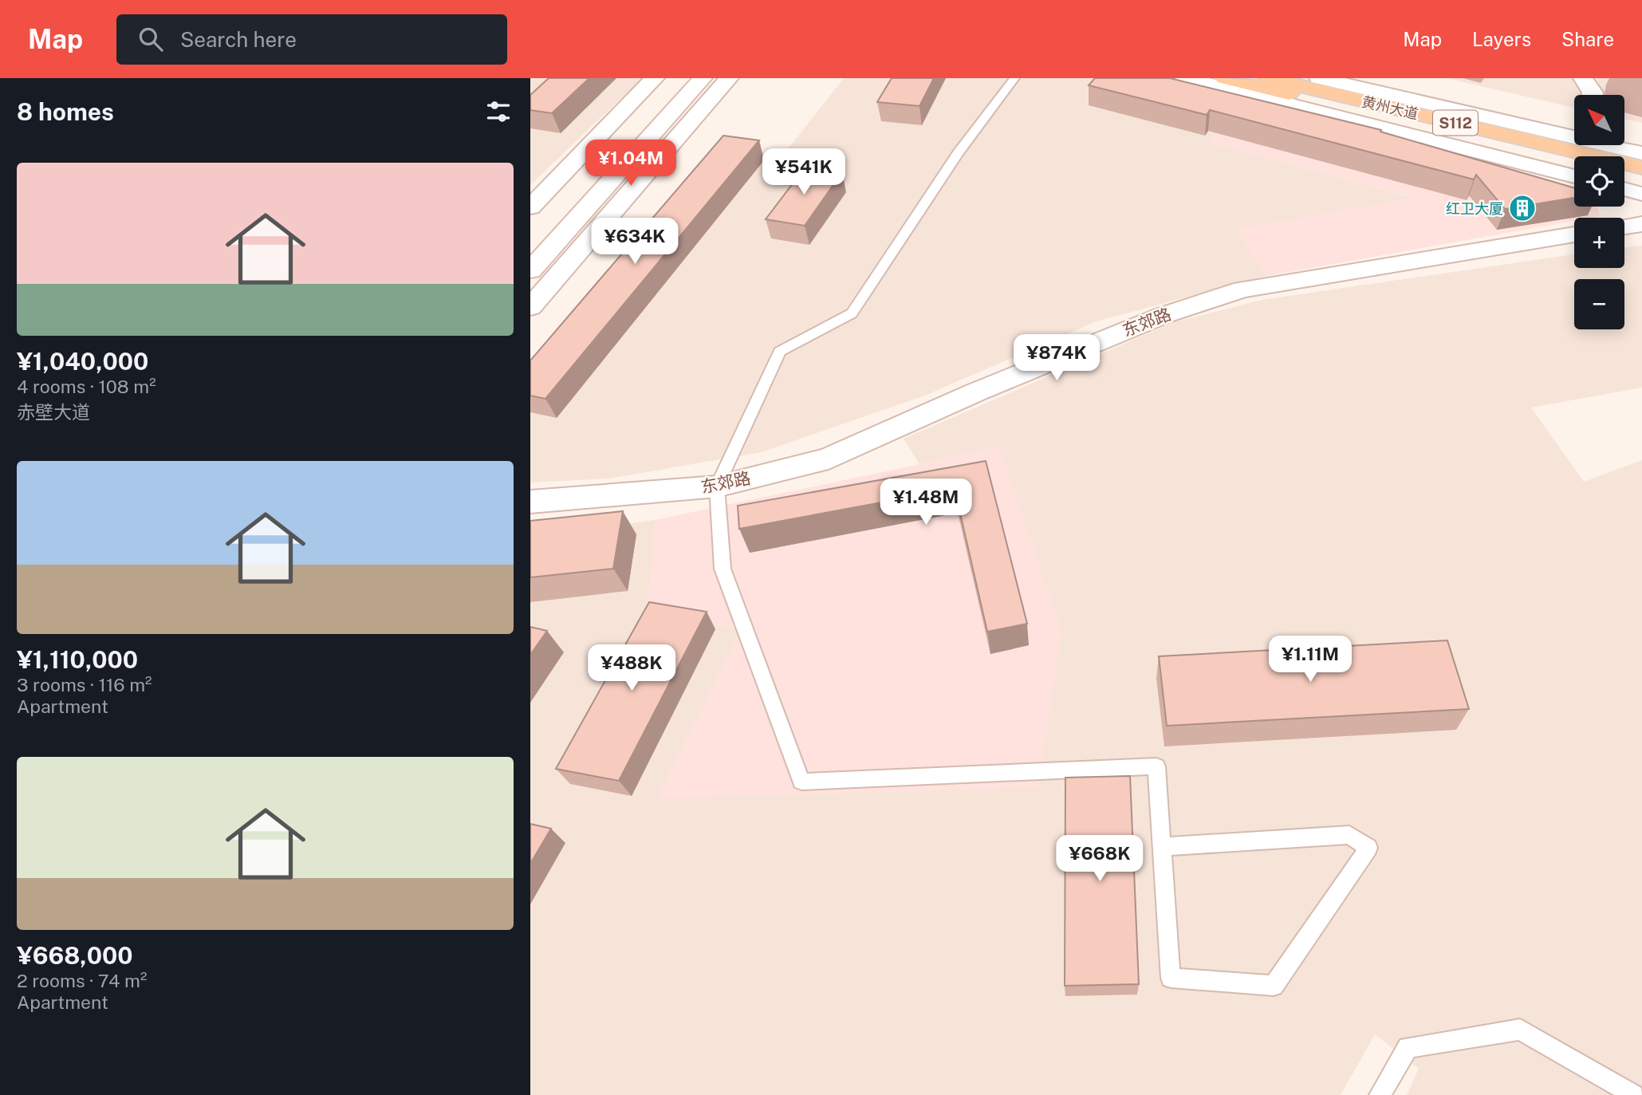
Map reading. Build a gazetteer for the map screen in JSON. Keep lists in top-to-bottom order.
{
  "streets": {
    "main road": ["黄州大道", "S112"],
    "street": ["东郊路"]
  },
  "places": {
    "building": ["红卫大厦"]
  },
  "north": "top left",
  "page": {
    "header": "Map",
    "search": "Search here",
    "nav": ["Map", "Layers", "Share"],
    "heading": "8 homes",
    "map_buttons": ["+", "−"],
    "price": [
      "¥1.04M",
      "¥541K",
      "¥634K",
      "¥874K",
      "¥1.48M",
      "¥1.11M",
      "¥488K",
      "¥668K"
    ],
    "list": [
      {
        "name": "¥1,040,000",
        "note": "4 rooms · 108 m² · 赤壁大道"
      },
      {
        "name": "¥1,110,000",
        "note": "3 rooms · 116 m² · Apartment"
      },
      {
        "name": "¥668,000",
        "note": "2 rooms · 74 m² · Apartment"
      }
    ]
  }
}
